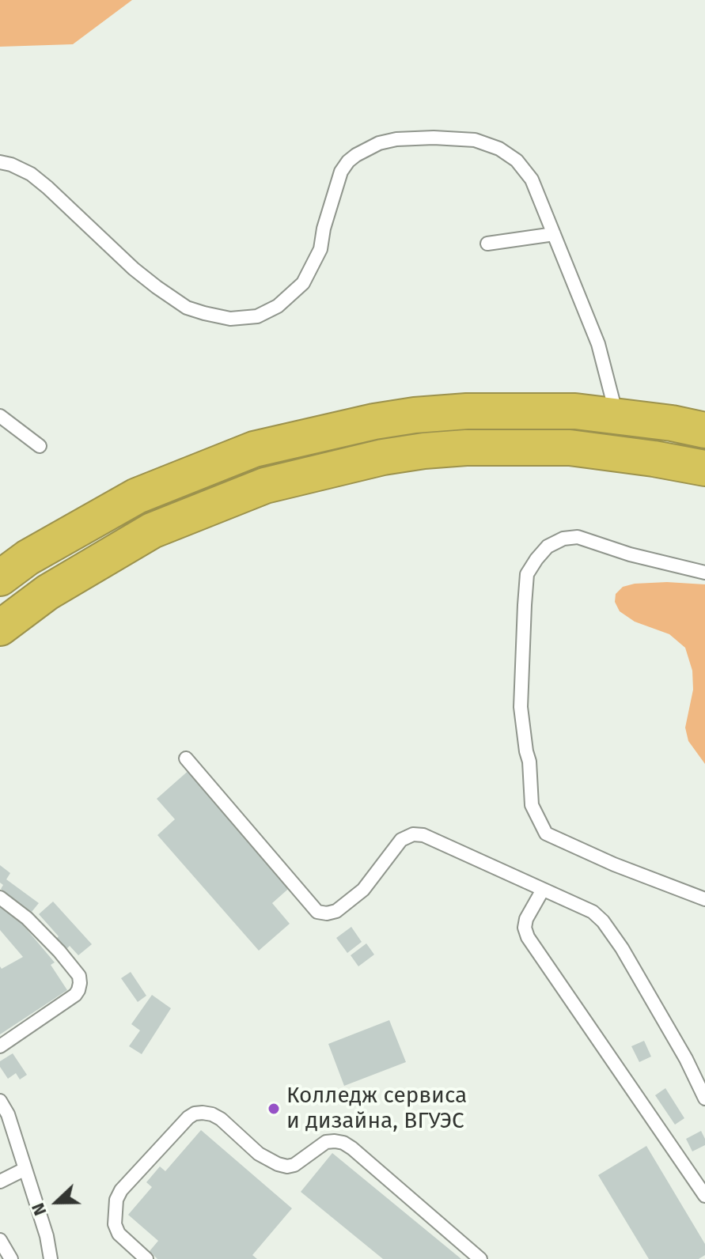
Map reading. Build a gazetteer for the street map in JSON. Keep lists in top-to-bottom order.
{
  "places": ["Колледж сервиса и дизайна, ВГУЭС"],
  "north": "left"
}
